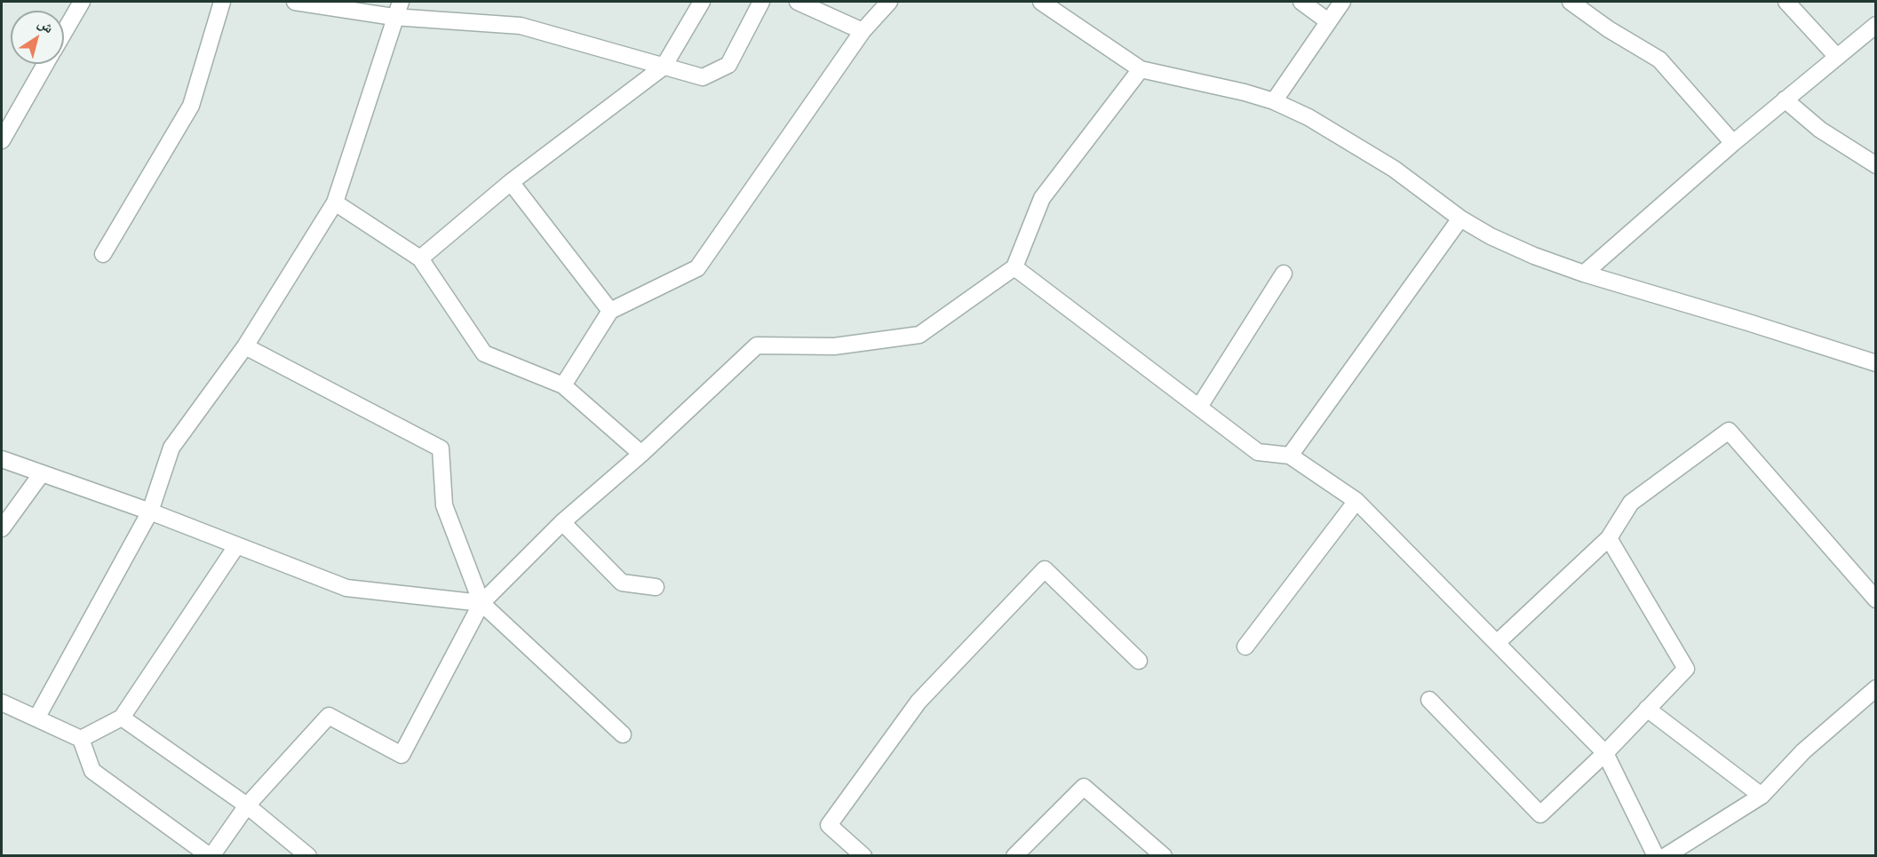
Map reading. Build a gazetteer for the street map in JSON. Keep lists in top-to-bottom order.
{
  "north": "top right"
}
